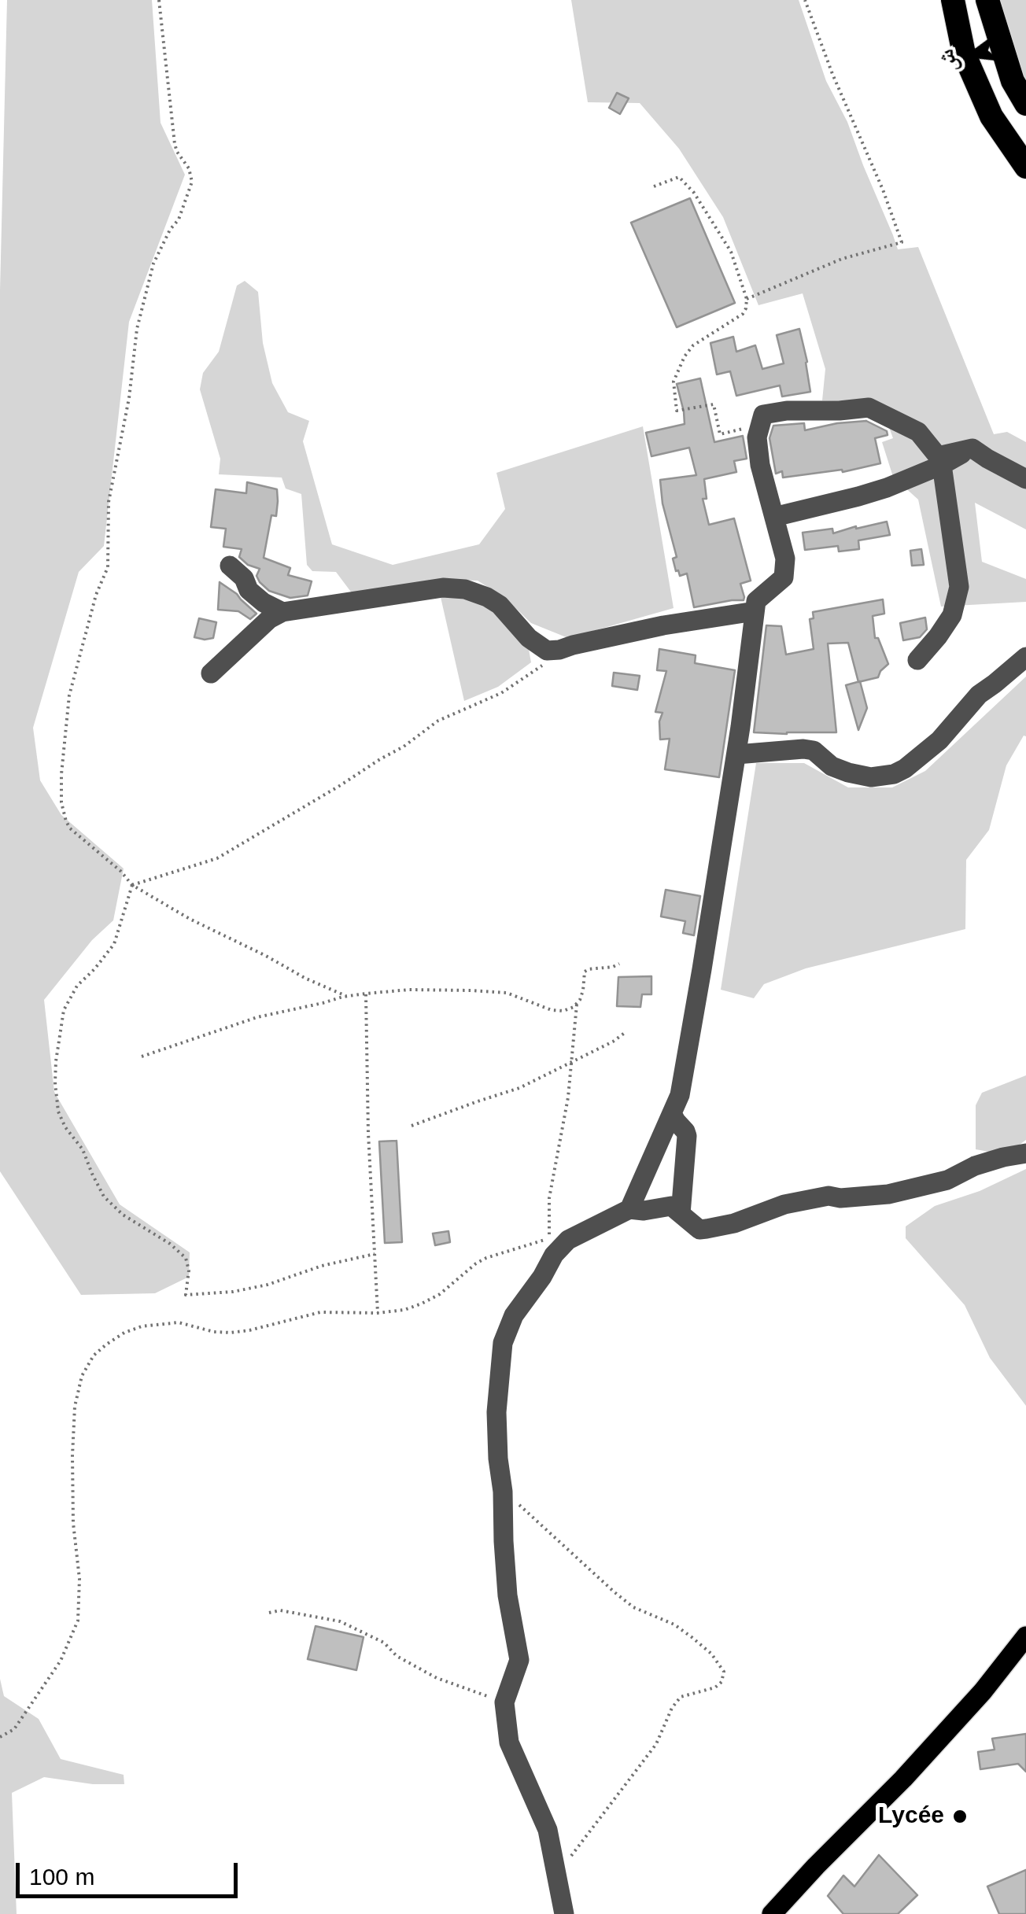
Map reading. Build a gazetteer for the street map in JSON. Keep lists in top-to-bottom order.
{
  "places": ["Lycée"],
  "scale_bar": "100 m",
  "north": "left"
}
